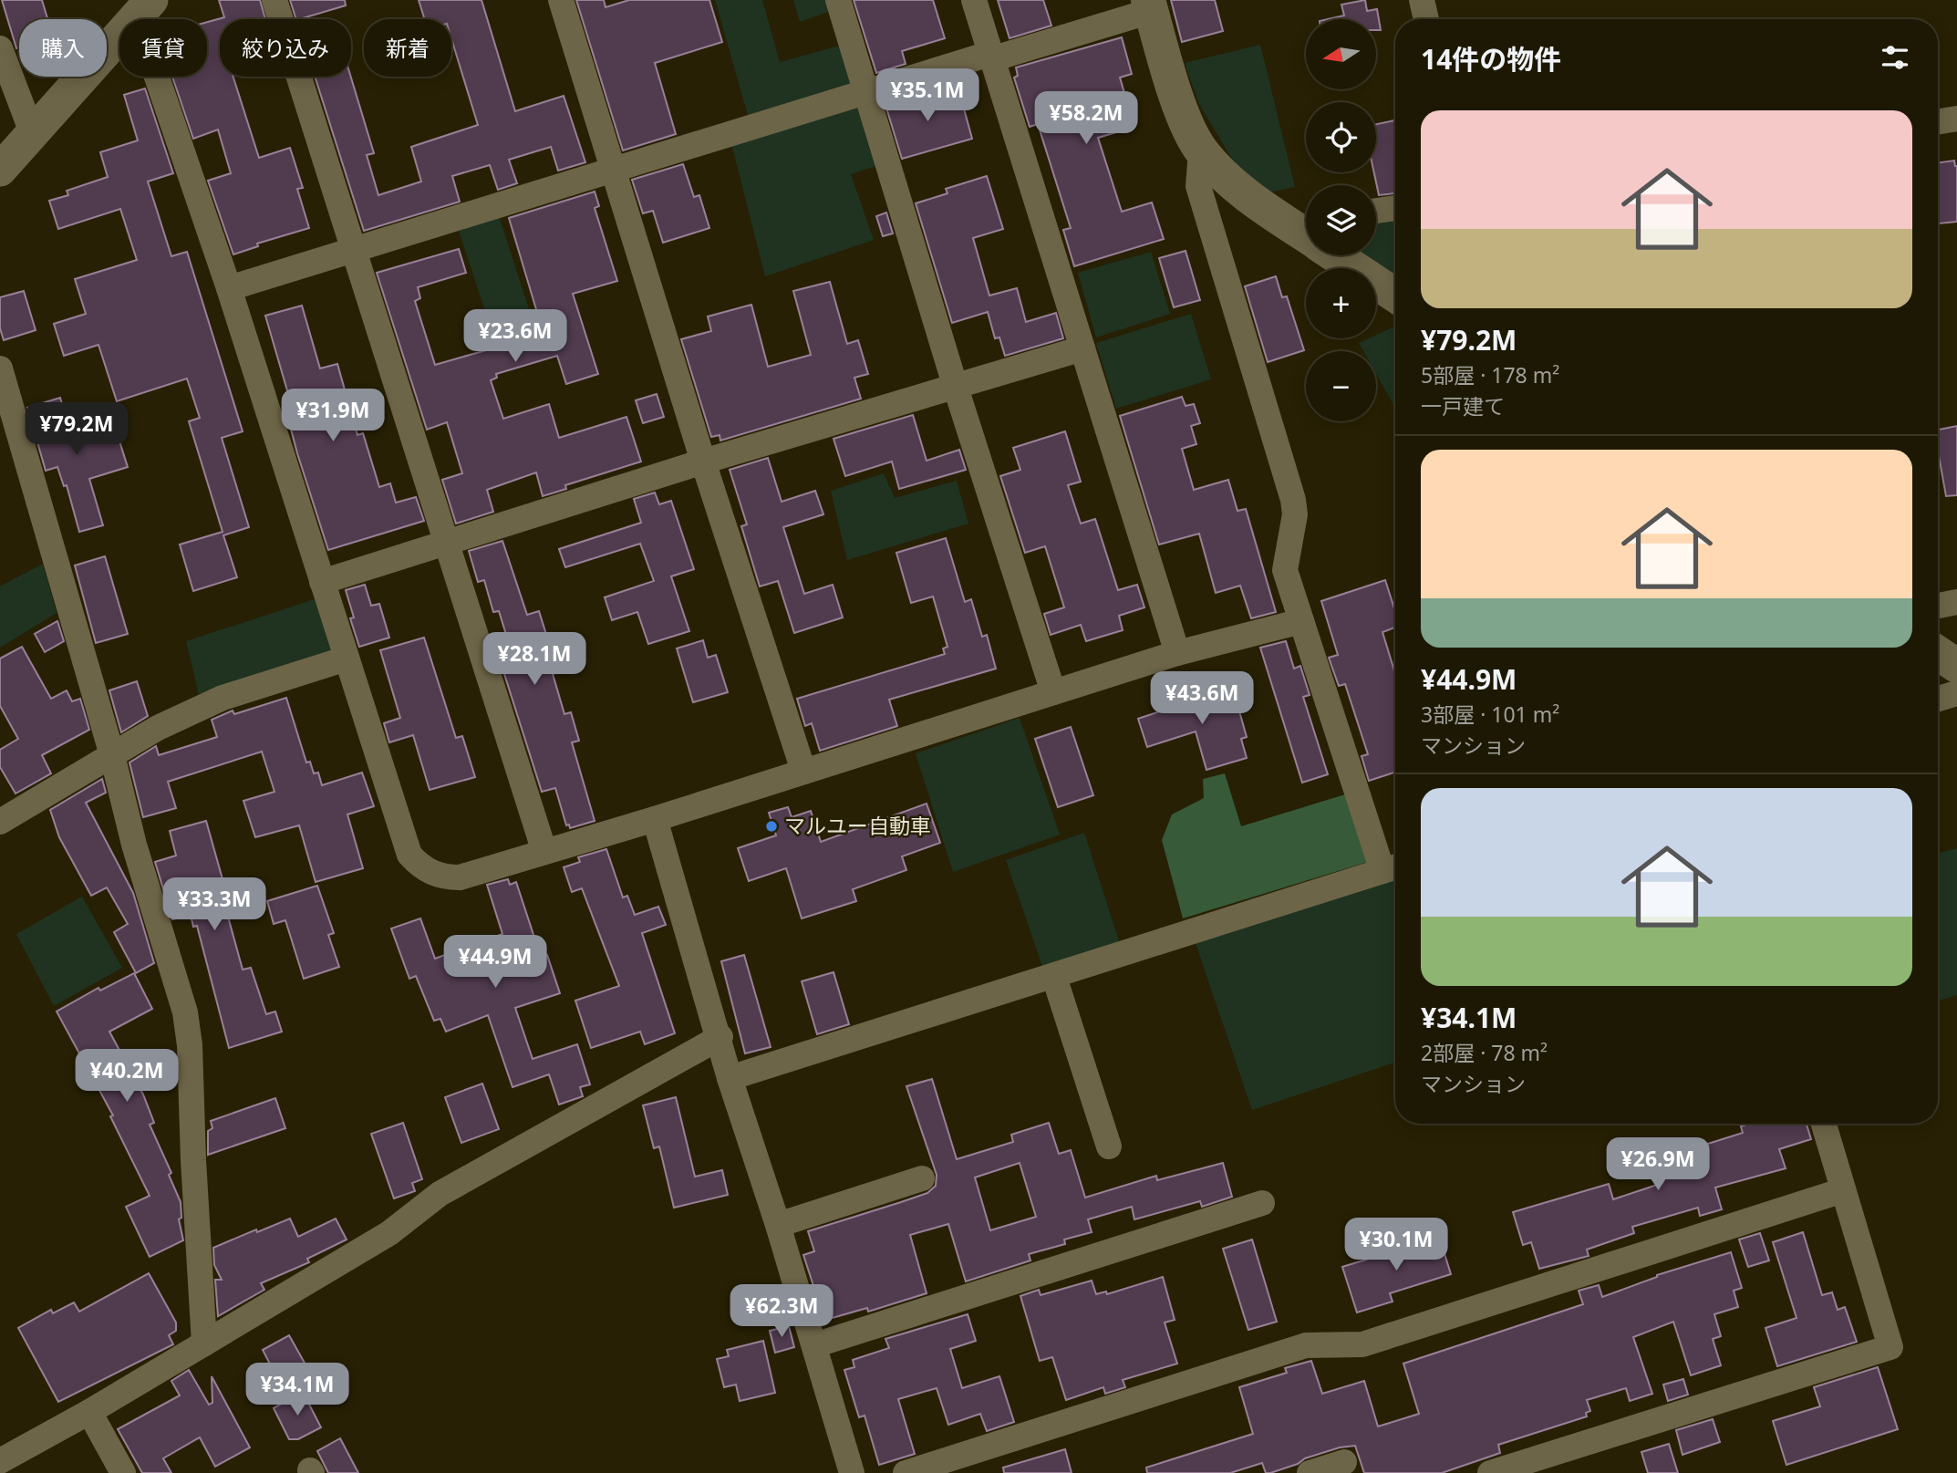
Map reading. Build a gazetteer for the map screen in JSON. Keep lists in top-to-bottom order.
{
  "places": ["マルユー自動車"],
  "north": "left",
  "page": {
    "map_buttons": ["+", "−"],
    "chip": [
      "購入",
      "賃貸",
      "絞り込み",
      "新着"
    ],
    "heading": "14件の物件",
    "price": [
      "¥35.1M",
      "¥58.2M",
      "¥23.6M",
      "¥31.9M",
      "¥79.2M",
      "¥28.1M",
      "¥43.6M",
      "¥33.3M",
      "¥44.9M",
      "¥40.2M",
      "¥26.9M",
      "¥30.1M",
      "¥62.3M",
      "¥34.1M"
    ],
    "list": [
      {
        "name": "¥79.2M",
        "note": "5部屋 · 178 m² · 一戸建て"
      },
      {
        "name": "¥44.9M",
        "note": "3部屋 · 101 m² · マンション"
      },
      {
        "name": "¥34.1M",
        "note": "2部屋 · 78 m² · マンション"
      }
    ]
  }
}
